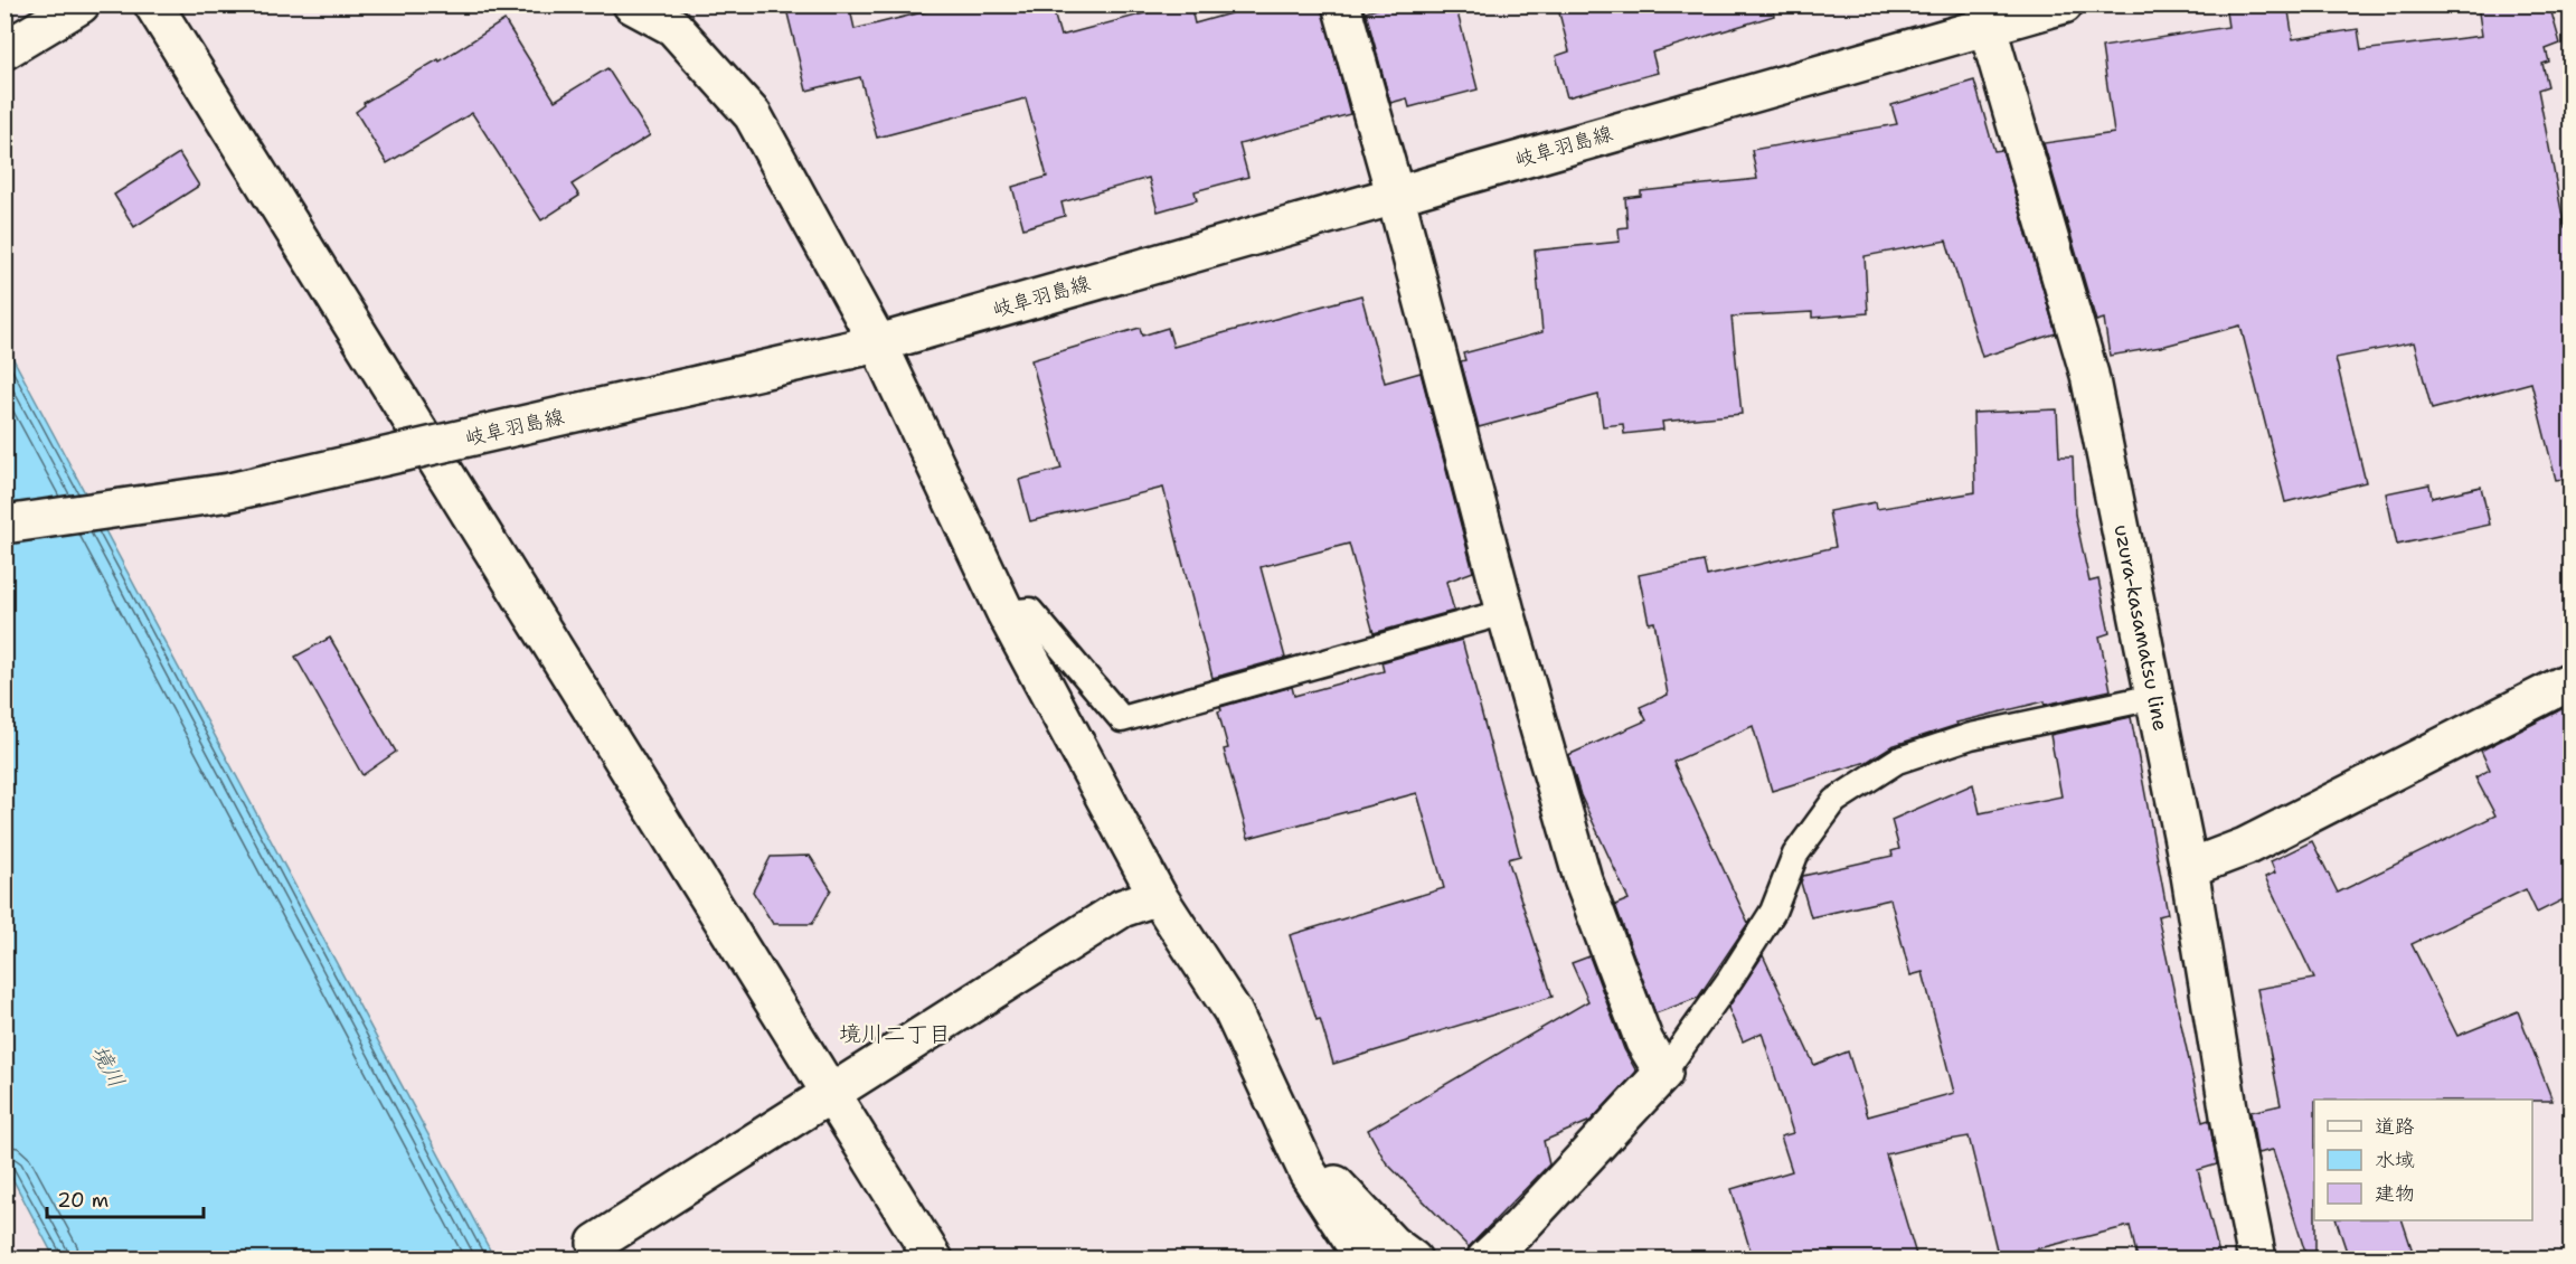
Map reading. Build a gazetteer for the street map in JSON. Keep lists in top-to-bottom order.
{
  "streets": {
    "street": ["岐阜羽島線", "uzura-kasamatsu line"]
  },
  "crossings": [
    ["岐阜羽島線", "uzura-kasamatsu line"]
  ],
  "districts": ["境川二丁目"],
  "water": ["境川"],
  "legend": ["道路", "水域", "建物"],
  "scale_bar": "20 m"
}
